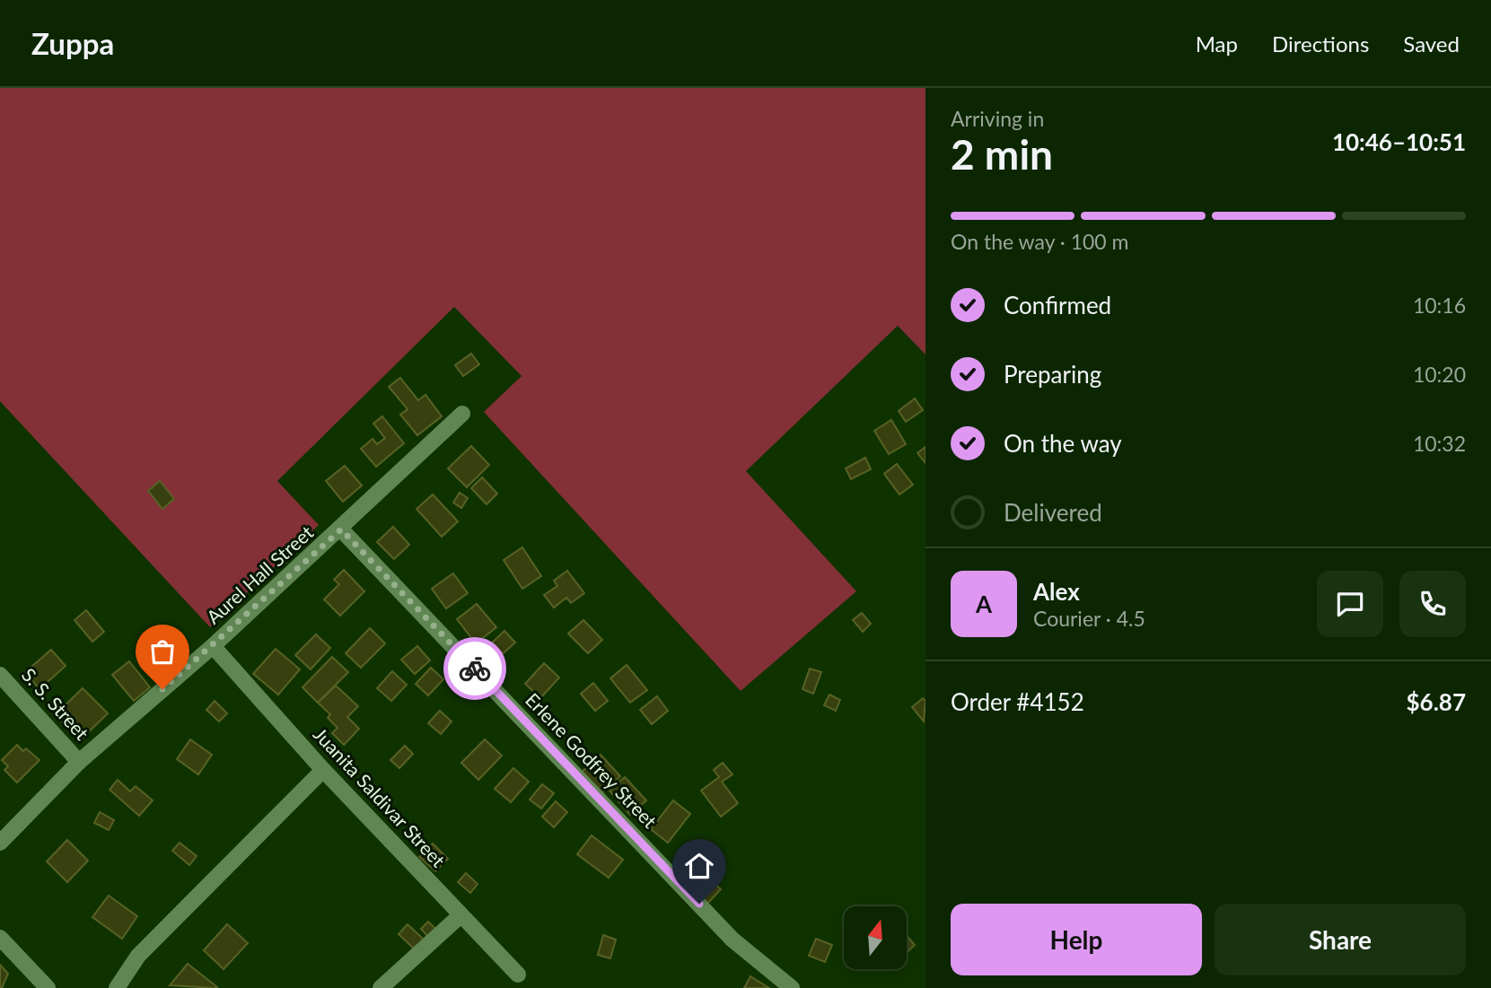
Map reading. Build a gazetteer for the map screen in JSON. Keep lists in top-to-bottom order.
{
  "streets": {
    "street": [
      "Aurel Hall Street",
      "S. S. Street",
      "Erlene Godfrey Street",
      "Juanita Saldivar Street"
    ]
  },
  "crossings": [
    ["Aurel Hall Street", "S. S. Street"],
    ["Aurel Hall Street", "Erlene Godfrey Street"],
    ["Aurel Hall Street", "Juanita Saldivar Street"]
  ],
  "north": "top",
  "page": {
    "header": "Zuppa",
    "nav": ["Map", "Directions", "Saved"],
    "heading": ["2 min", "Arriving in", "10:46–10:51"],
    "panel": [
      "Alex",
      "Courier · 4.5",
      "Order #4152",
      "$6.87"
    ],
    "bar": "On the way · 100 m",
    "list": [
      ["Confirmed", "10:16"],
      ["Preparing", "10:20"],
      ["On the way", "10:32"],
      "Delivered"
    ],
    "round": "A",
    "buttons": ["Help", "Share"]
  }
}
